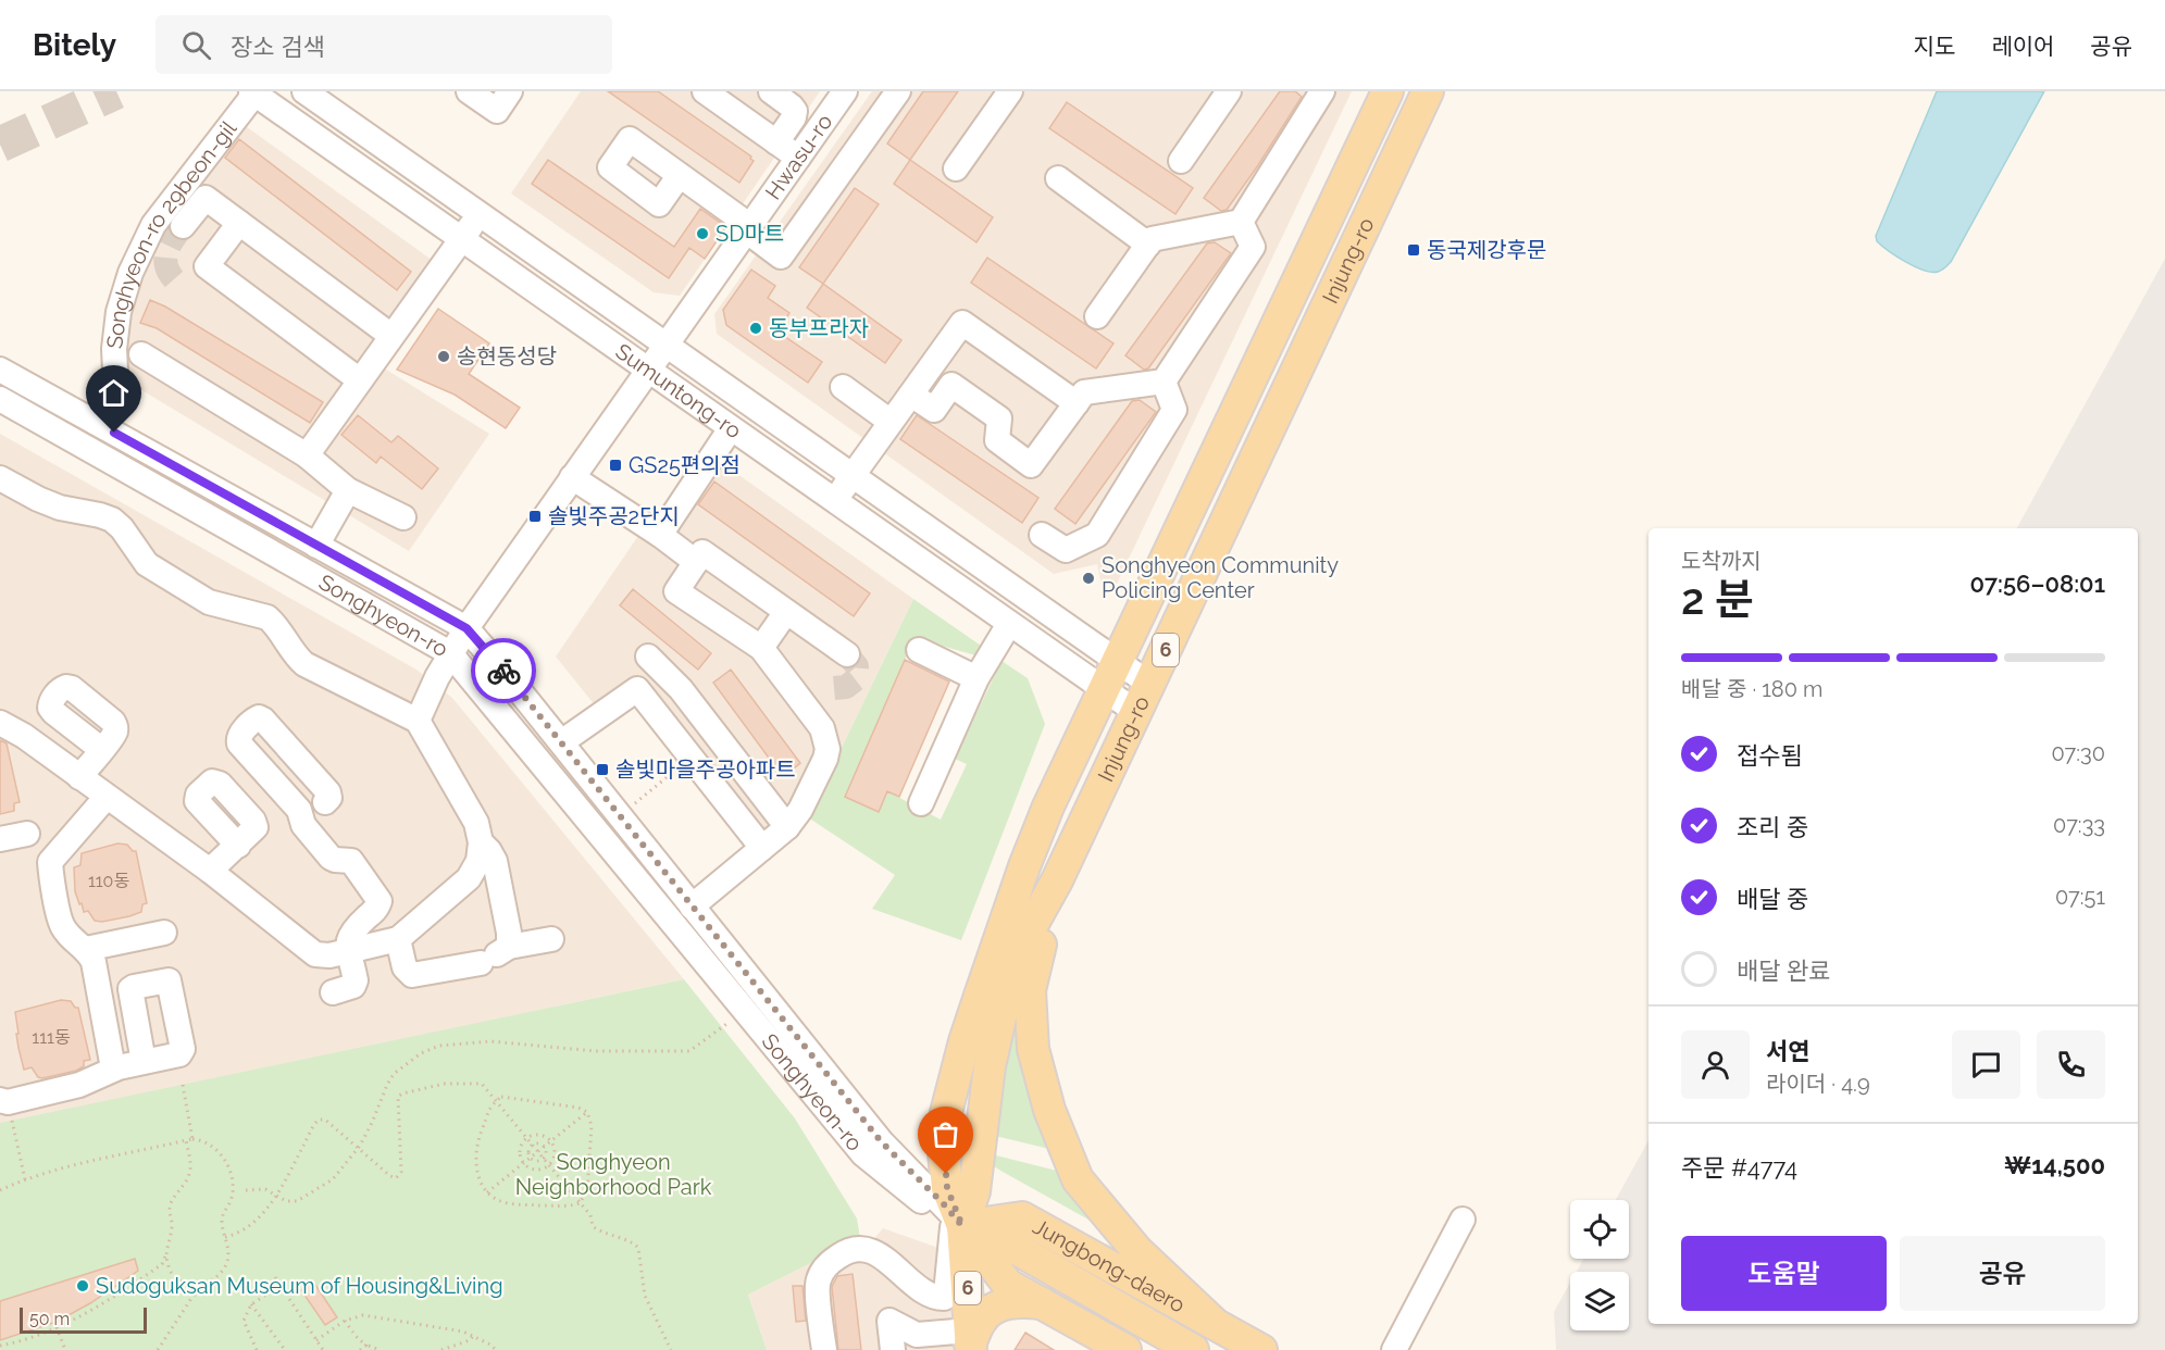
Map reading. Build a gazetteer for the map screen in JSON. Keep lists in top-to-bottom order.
{
  "streets": {
    "main road": ["Injung-ro", "6", "Jungbong-daero"],
    "street": [
      "Hwasu-ro",
      "Songhyeon-ro 29beon-gil",
      "Sumuntong-ro",
      "Songhyeon-ro"
    ]
  },
  "crossings": [
    ["Hwasu-ro", "Sumuntong-ro"],
    ["Hwasu-ro", "Songhyeon-ro"],
    ["Songhyeon-ro 29beon-gil", "Sumuntong-ro"],
    ["Songhyeon-ro 29beon-gil", "Songhyeon-ro"],
    ["Injung-ro", "Sumuntong-ro"],
    ["Injung-ro", "Songhyeon-ro"],
    ["Injung-ro", "Jungbong-daero"],
    ["Songhyeon-ro", "Jungbong-daero"]
  ],
  "parks": ["Songhyeon Neighborhood Park"],
  "places": {
    "other": [
      "SD마트",
      "동부프라자",
      "송현동성당",
      "Songhyeon Community Policing Center",
      "Sudoguksan Museum of Housing&Living"
    ],
    "transit": [
      "동국제강후문",
      "GS25편의점",
      "솔빛주공2단지",
      "솔빛마을주공아파트"
    ]
  },
  "house_numbers": ["110동", "111동"],
  "scale_bar": "50 m",
  "page": {
    "header": "Bitely",
    "search": "장소 검색",
    "nav": ["지도", "레이어", "공유"],
    "heading": ["2 분", "도착까지", "07:56–08:01"],
    "panel": [
      "서연",
      "라이더 · 4.9",
      "주문 #4774",
      "₩14,500"
    ],
    "bar": "배달 중 · 180 m",
    "list": [
      ["접수됨", "07:30"],
      ["조리 중", "07:33"],
      ["배달 중", "07:51"],
      "배달 완료"
    ],
    "buttons": ["도움말", "공유"],
    "scale": "50 m"
  }
}
